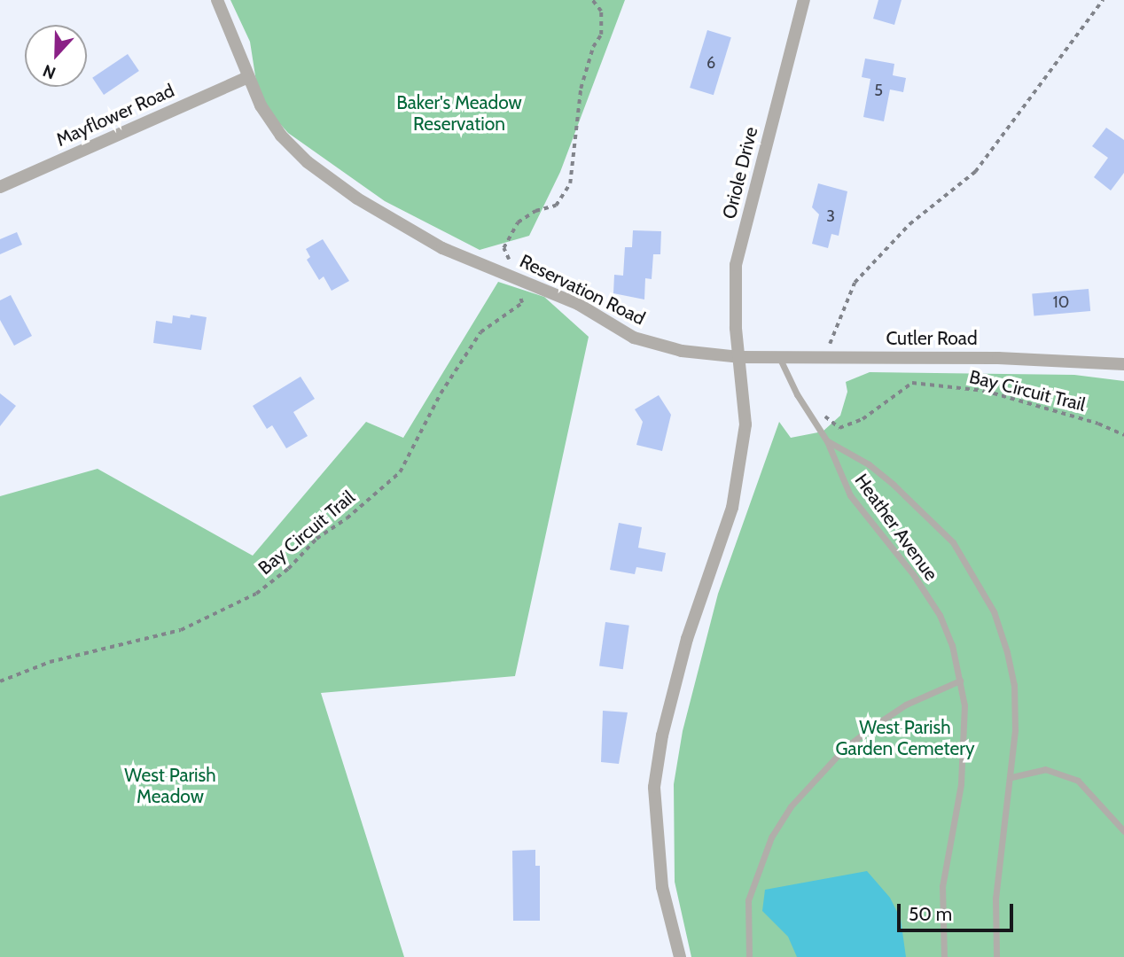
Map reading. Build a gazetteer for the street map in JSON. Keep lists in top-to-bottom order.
{
  "streets": {
    "street": [
      "Mayflower Road",
      "Oriole Drive",
      "Reservation Road",
      "Cutler Road"
    ],
    "lane": ["Heather Avenue"],
    "path": ["Bay Circuit Trail"]
  },
  "crossings": [
    ["Mayflower Road", "Reservation Road"],
    ["Oriole Drive", "Reservation Road"],
    ["Oriole Drive", "Cutler Road"],
    ["Reservation Road", "Cutler Road"],
    ["Reservation Road", "Bay Circuit Trail"]
  ],
  "parks": ["Baker's Meadow Reservation", "West Parish Garden Cemetery", "West Parish Meadow"],
  "house_numbers": [
    "6",
    "5",
    "3",
    "10"
  ],
  "scale_bar": "50 m",
  "north": "bottom"
}
